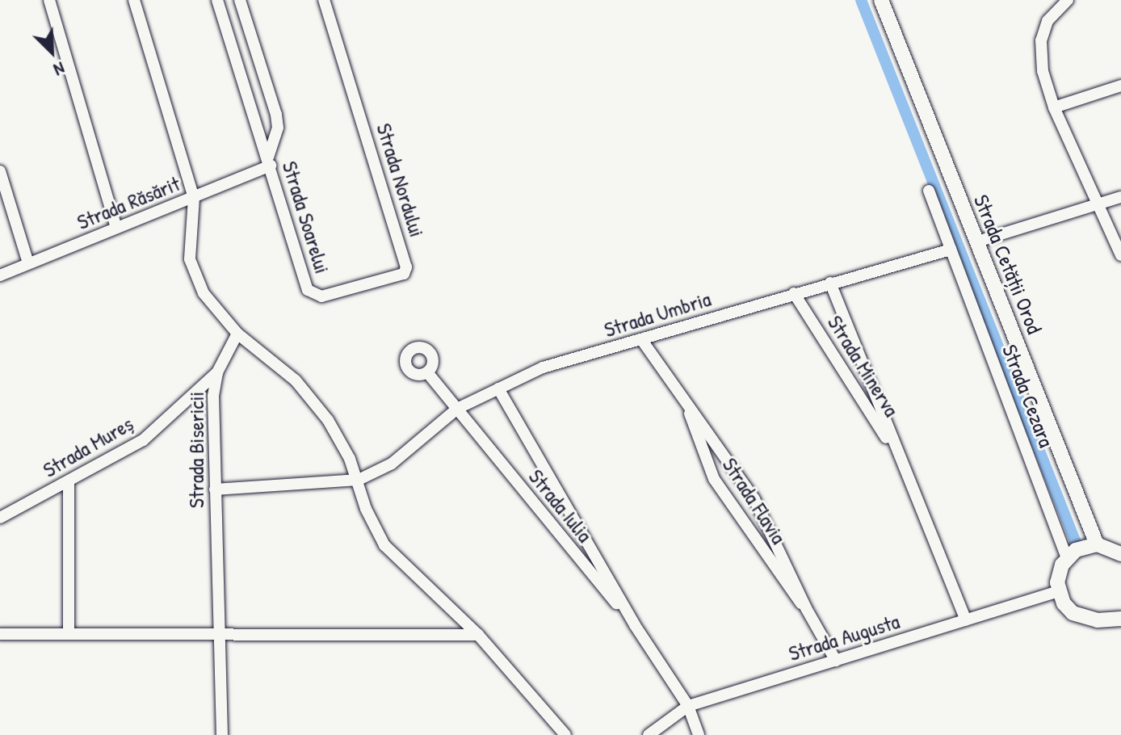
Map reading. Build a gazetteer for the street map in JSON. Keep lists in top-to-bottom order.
{
  "streets": {
    "street": [
      "Strada Nordului",
      "Strada Răsărit",
      "Strada Soarelui",
      "Strada Cetății Orod",
      "Strada Umbria",
      "Strada Minerva",
      "Strada Cezara",
      "Strada Mureș",
      "Strada Bisericii",
      "Strada Flavia",
      "Strada Iulia",
      "Strada Augusta"
    ]
  },
  "crossings": [
    ["Strada Nordului", "Strada Soarelui"],
    ["Strada Răsărit", "Strada Soarelui"],
    ["Strada Umbria", "Strada Minerva"],
    ["Strada Umbria", "Strada Flavia"],
    ["Strada Umbria", "Strada Iulia"],
    ["Strada Minerva", "Strada Augusta"],
    ["Strada Mureș", "Strada Bisericii"],
    ["Strada Flavia", "Strada Augusta"],
    ["Strada Iulia", "Strada Augusta"]
  ],
  "north": "bottom right"
}
